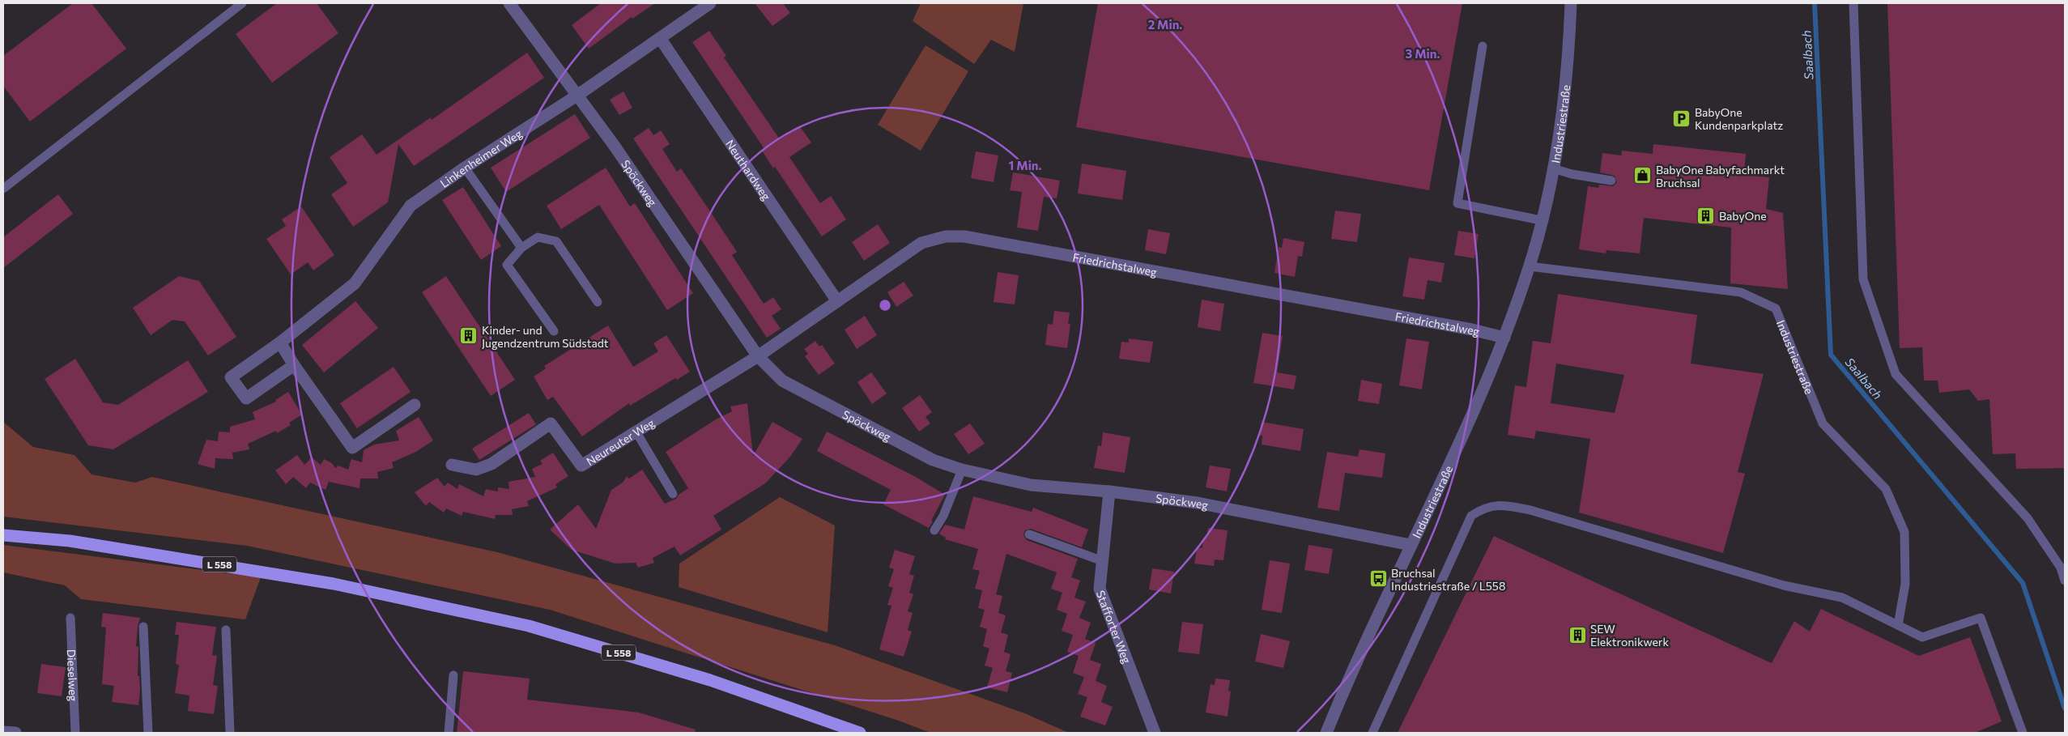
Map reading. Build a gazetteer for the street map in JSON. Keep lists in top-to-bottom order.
{
  "streets": {
    "main road": ["L 558"],
    "street": [
      "Industriestraße",
      "Linkenheimer Weg",
      "Neuthardweg",
      "Spöckweg",
      "Friedrichstalweg",
      "Neureuter Weg",
      "Stafforter Weg"
    ],
    "lane": ["Dieselweg"]
  },
  "crossings": [
    ["Industriestraße", "Spöckweg"],
    ["Industriestraße", "Friedrichstalweg"],
    ["Linkenheimer Weg", "Neuthardweg"],
    ["Linkenheimer Weg", "Spöckweg"],
    ["Neuthardweg", "Friedrichstalweg"],
    ["Spöckweg", "Friedrichstalweg"],
    ["Spöckweg", "Neureuter Weg"],
    ["Spöckweg", "Stafforter Weg"],
    ["Friedrichstalweg", "Neureuter Weg"]
  ],
  "water": ["Saalbach"],
  "places": {
    "parking": ["BabyOne Kundenparkplatz"],
    "shop": ["BabyOne Babyfachmarkt Bruchsal"],
    "building": ["BabyOne", "Kinder- und Jugendzentrum Südstadt", "SEW Elektronikwerk"],
    "bus stop": ["Bruchsal Industriestraße / L558"]
  },
  "rings": ["2 Min.", "3 Min.", "1 Min."]
}
